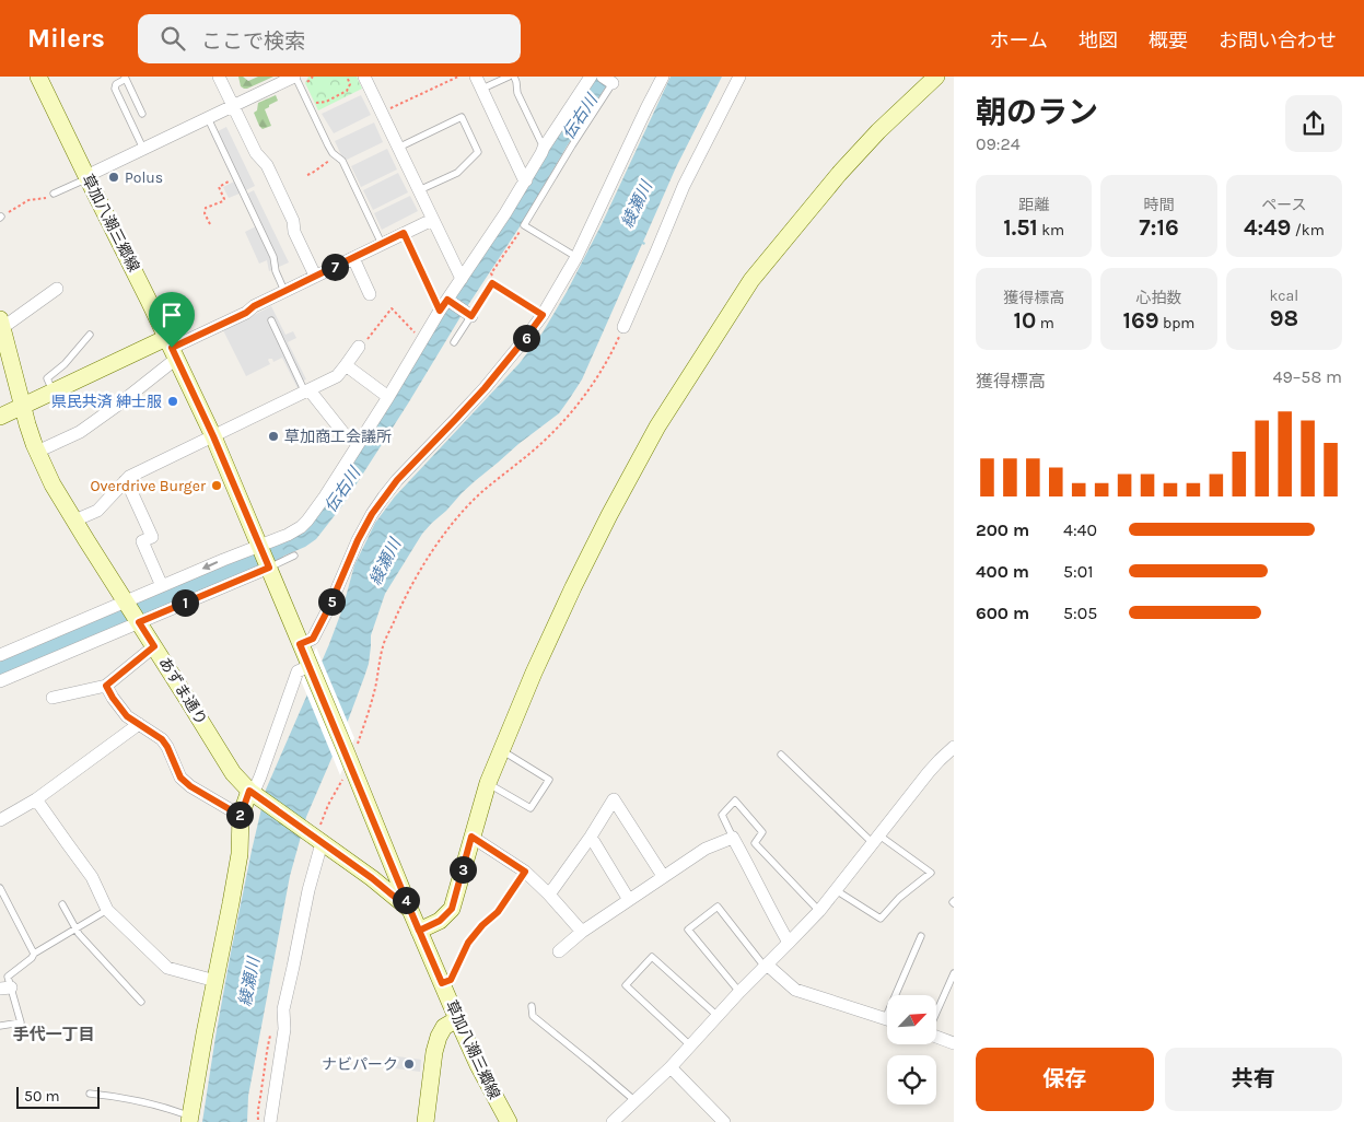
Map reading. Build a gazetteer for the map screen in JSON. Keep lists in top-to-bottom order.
{
  "streets": {
    "street": ["草加八潮三郷線", "あずま通り"]
  },
  "crossings": [
    ["草加八潮三郷線", "あずま通り"]
  ],
  "districts": ["手代一丁目"],
  "water": ["伝右川", "綾瀬川"],
  "places": [
    "Polus",
    "県民共済 紳士服",
    "草加商工会議所",
    "Overdrive Burger",
    "ナビパーク"
  ],
  "scale_bar": "50 m",
  "north": "top right",
  "page": {
    "header": "Milers",
    "search": "ここで検索",
    "nav": [
      "ホーム",
      "地図",
      "概要",
      "お問い合わせ"
    ],
    "heading": ["朝のラン", "09:24"],
    "stats": [
      ["距離", "1.51 km"],
      ["時間", "7:16"],
      ["ペース", "4:49 /km"],
      ["獲得標高", "10 m"],
      ["心拍数", "169 bpm"],
      ["kcal", "98"]
    ],
    "pins": [
      "7",
      "6",
      "5",
      "1",
      "2",
      "3",
      "4"
    ],
    "chart": ["獲得標高", "49–58 m"],
    "list": [
      {
        "name": "200 m",
        "note": "4:40"
      },
      {
        "name": "400 m",
        "note": "5:01"
      },
      {
        "name": "600 m",
        "note": "5:05"
      }
    ],
    "buttons": ["保存", "共有"],
    "scale": "50 m"
  }
}
